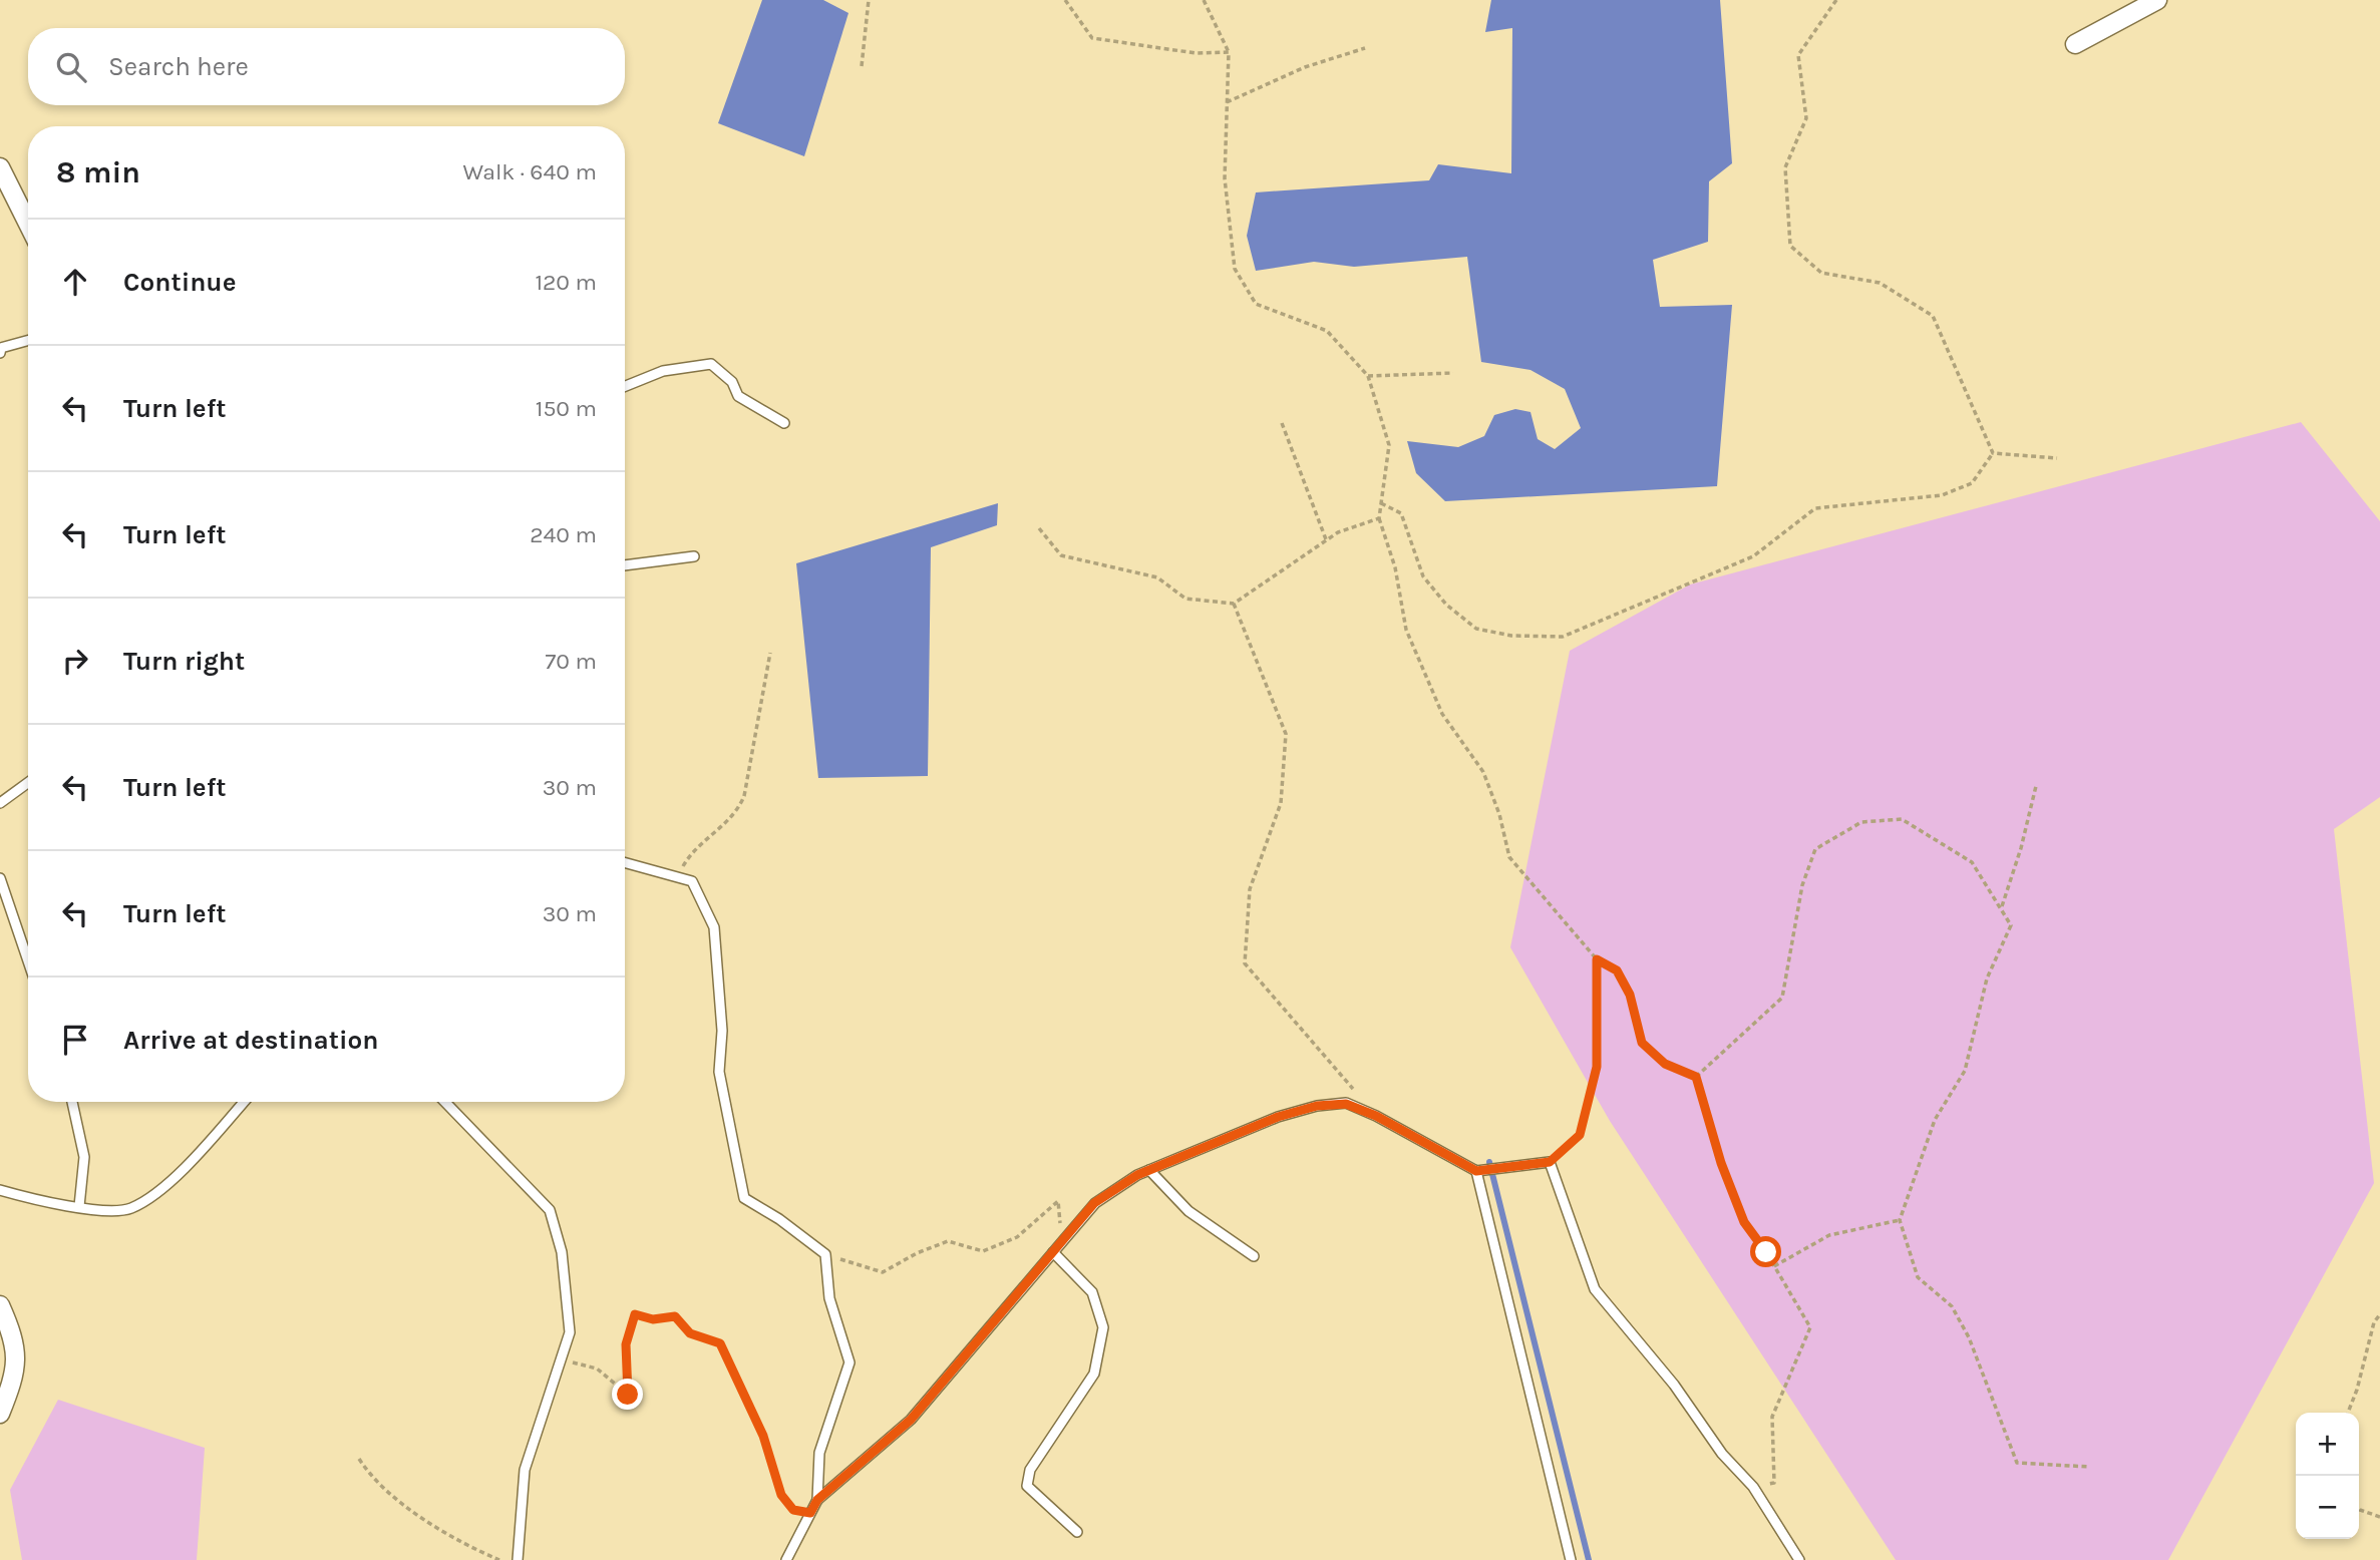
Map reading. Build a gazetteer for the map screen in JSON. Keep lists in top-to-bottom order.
{
  "page": {
    "search": "Search here",
    "heading": ["8 min", "Walk · 640 m"],
    "list": [
      ["Continue", "120 m"],
      ["Turn left", "150 m"],
      ["Turn left", "240 m"],
      ["Turn right", "70 m"],
      ["Turn left", "30 m"],
      ["Turn left", "30 m"],
      "Arrive at destination"
    ],
    "map_buttons": ["+", "−"]
  }
}
